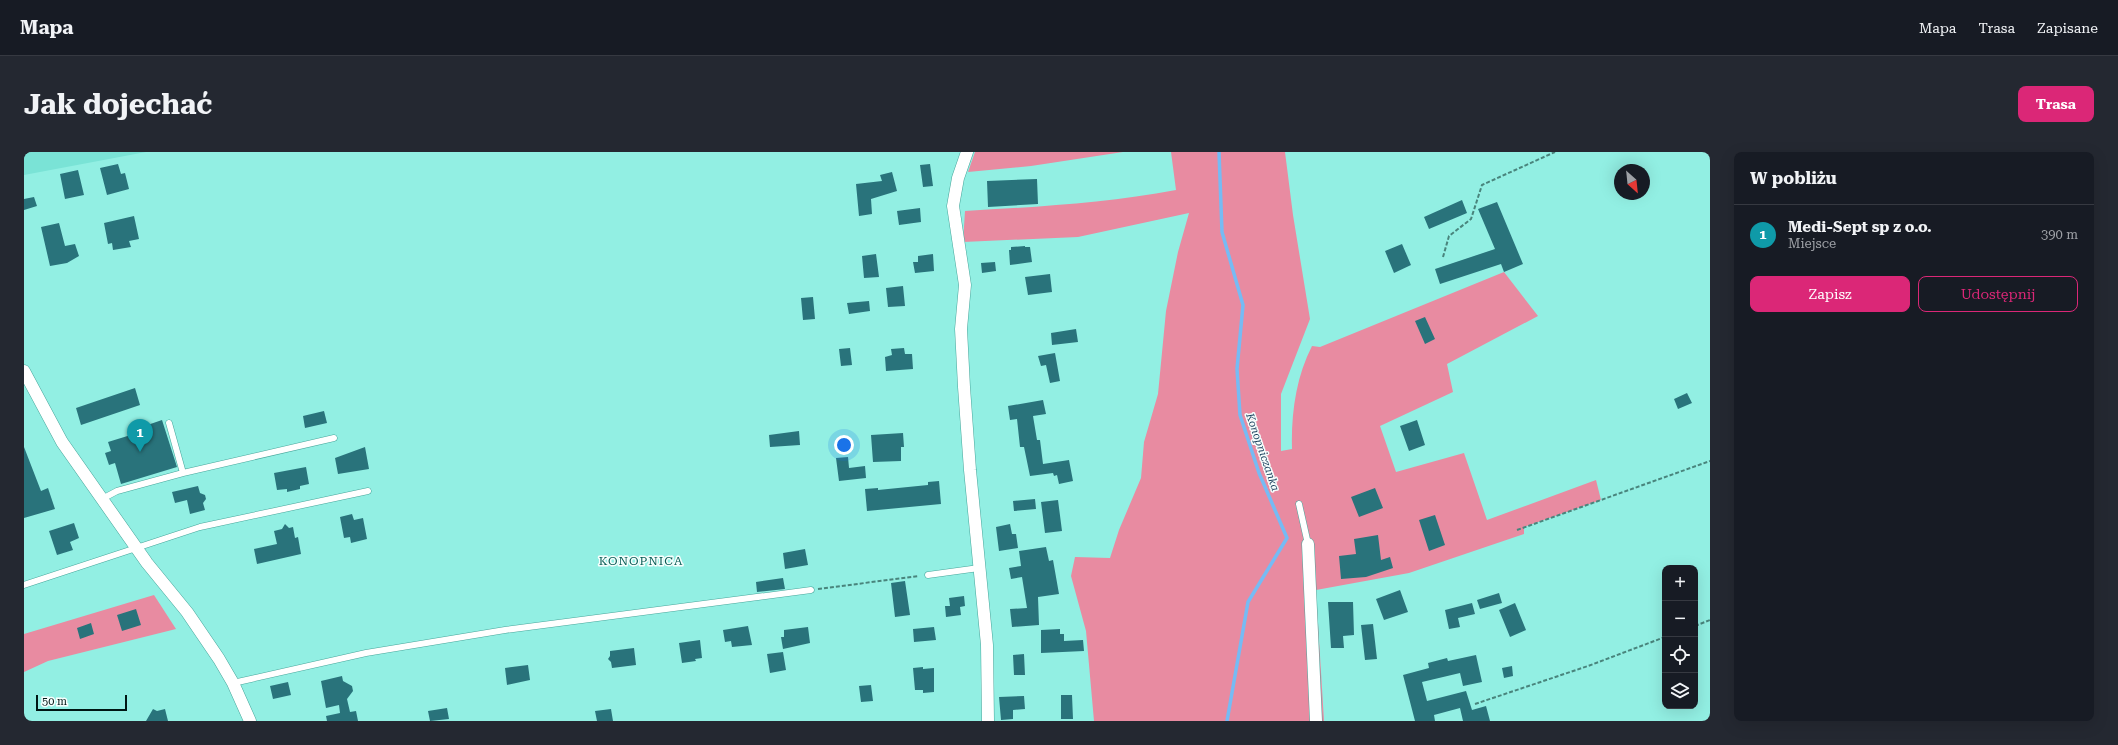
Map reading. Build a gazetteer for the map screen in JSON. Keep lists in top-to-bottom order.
{
  "districts": ["KONOPNICA"],
  "water": ["Konopniczanka"],
  "scale_bar": "50 m",
  "north": "bottom right",
  "page": {
    "header": "Mapa",
    "nav": ["Mapa", "Trasa", "Zapisane"],
    "buttons": [
      "Trasa",
      ["Zapisz", "Udostępnij"]
    ],
    "title": "Jak dojechać",
    "heading": "W pobliżu",
    "list": [
      {
        "mark": "1",
        "name": "Medi-Sept sp z o.o.",
        "note": "Miejsce",
        "value": "390 m"
      }
    ],
    "pins": "1",
    "map_buttons": ["+", "−"],
    "scale": "50 m"
  }
}
